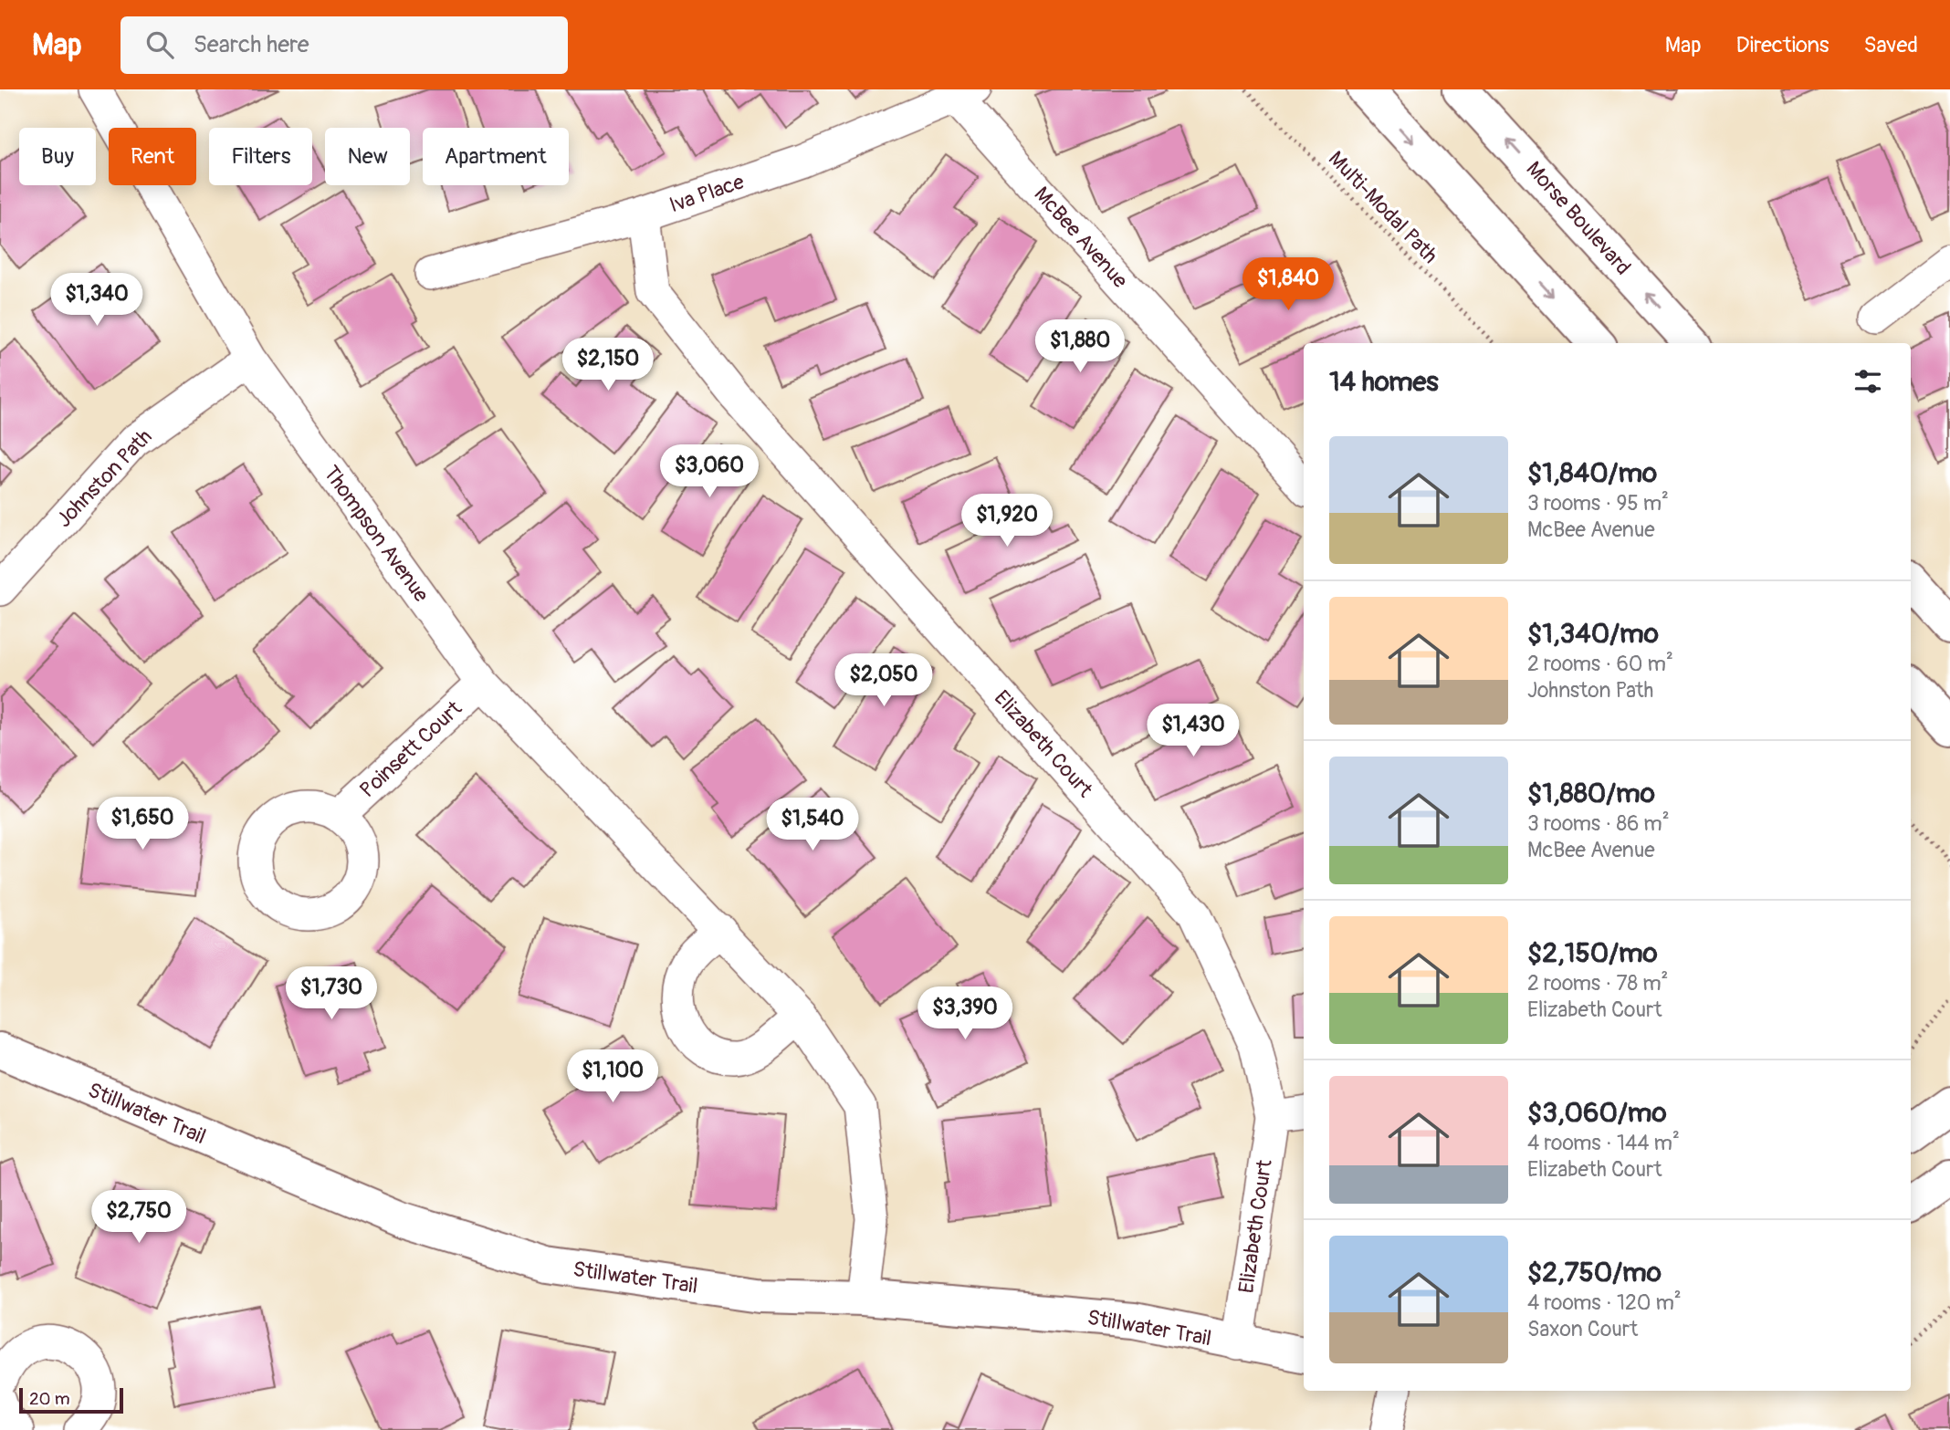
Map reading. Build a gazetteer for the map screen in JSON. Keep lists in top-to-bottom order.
{
  "streets": {
    "street": [
      "Iva Place",
      "Morse Boulevard",
      "McBee Avenue",
      "Johnston Path",
      "Thompson Avenue",
      "Elizabeth Court",
      "Poinsett Court",
      "Stillwater Trail"
    ],
    "path": ["Multi-Modal Path"]
  },
  "crossings": [
    ["Iva Place", "McBee Avenue"],
    ["Iva Place", "Elizabeth Court"],
    ["Johnston Path", "Thompson Avenue"],
    ["Thompson Avenue", "Poinsett Court"],
    ["Thompson Avenue", "Stillwater Trail"],
    ["Elizabeth Court", "Stillwater Trail"]
  ],
  "scale_bar": "20 m",
  "page": {
    "header": "Map",
    "search": "Search here",
    "nav": ["Map", "Directions", "Saved"],
    "chip": [
      "Buy",
      "Rent",
      "Filters",
      "New",
      "Apartment"
    ],
    "price": [
      "$1,840",
      "$1,340",
      "$1,880",
      "$2,150",
      "$3,060",
      "$1,920",
      "$2,050",
      "$1,430",
      "$1,650",
      "$1,540",
      "$1,730",
      "$3,390",
      "$1,100",
      "$2,750"
    ],
    "heading": "14 homes",
    "list": [
      {
        "name": "$1,840/mo",
        "note": "3 rooms · 95 m² · McBee Avenue"
      },
      {
        "name": "$1,340/mo",
        "note": "2 rooms · 60 m² · Johnston Path"
      },
      {
        "name": "$1,880/mo",
        "note": "3 rooms · 86 m² · McBee Avenue"
      },
      {
        "name": "$2,150/mo",
        "note": "2 rooms · 78 m² · Elizabeth Court"
      },
      {
        "name": "$3,060/mo",
        "note": "4 rooms · 144 m² · Elizabeth Court"
      },
      {
        "name": "$2,750/mo",
        "note": "4 rooms · 120 m² · Saxon Court"
      }
    ],
    "scale": "20 m"
  }
}
